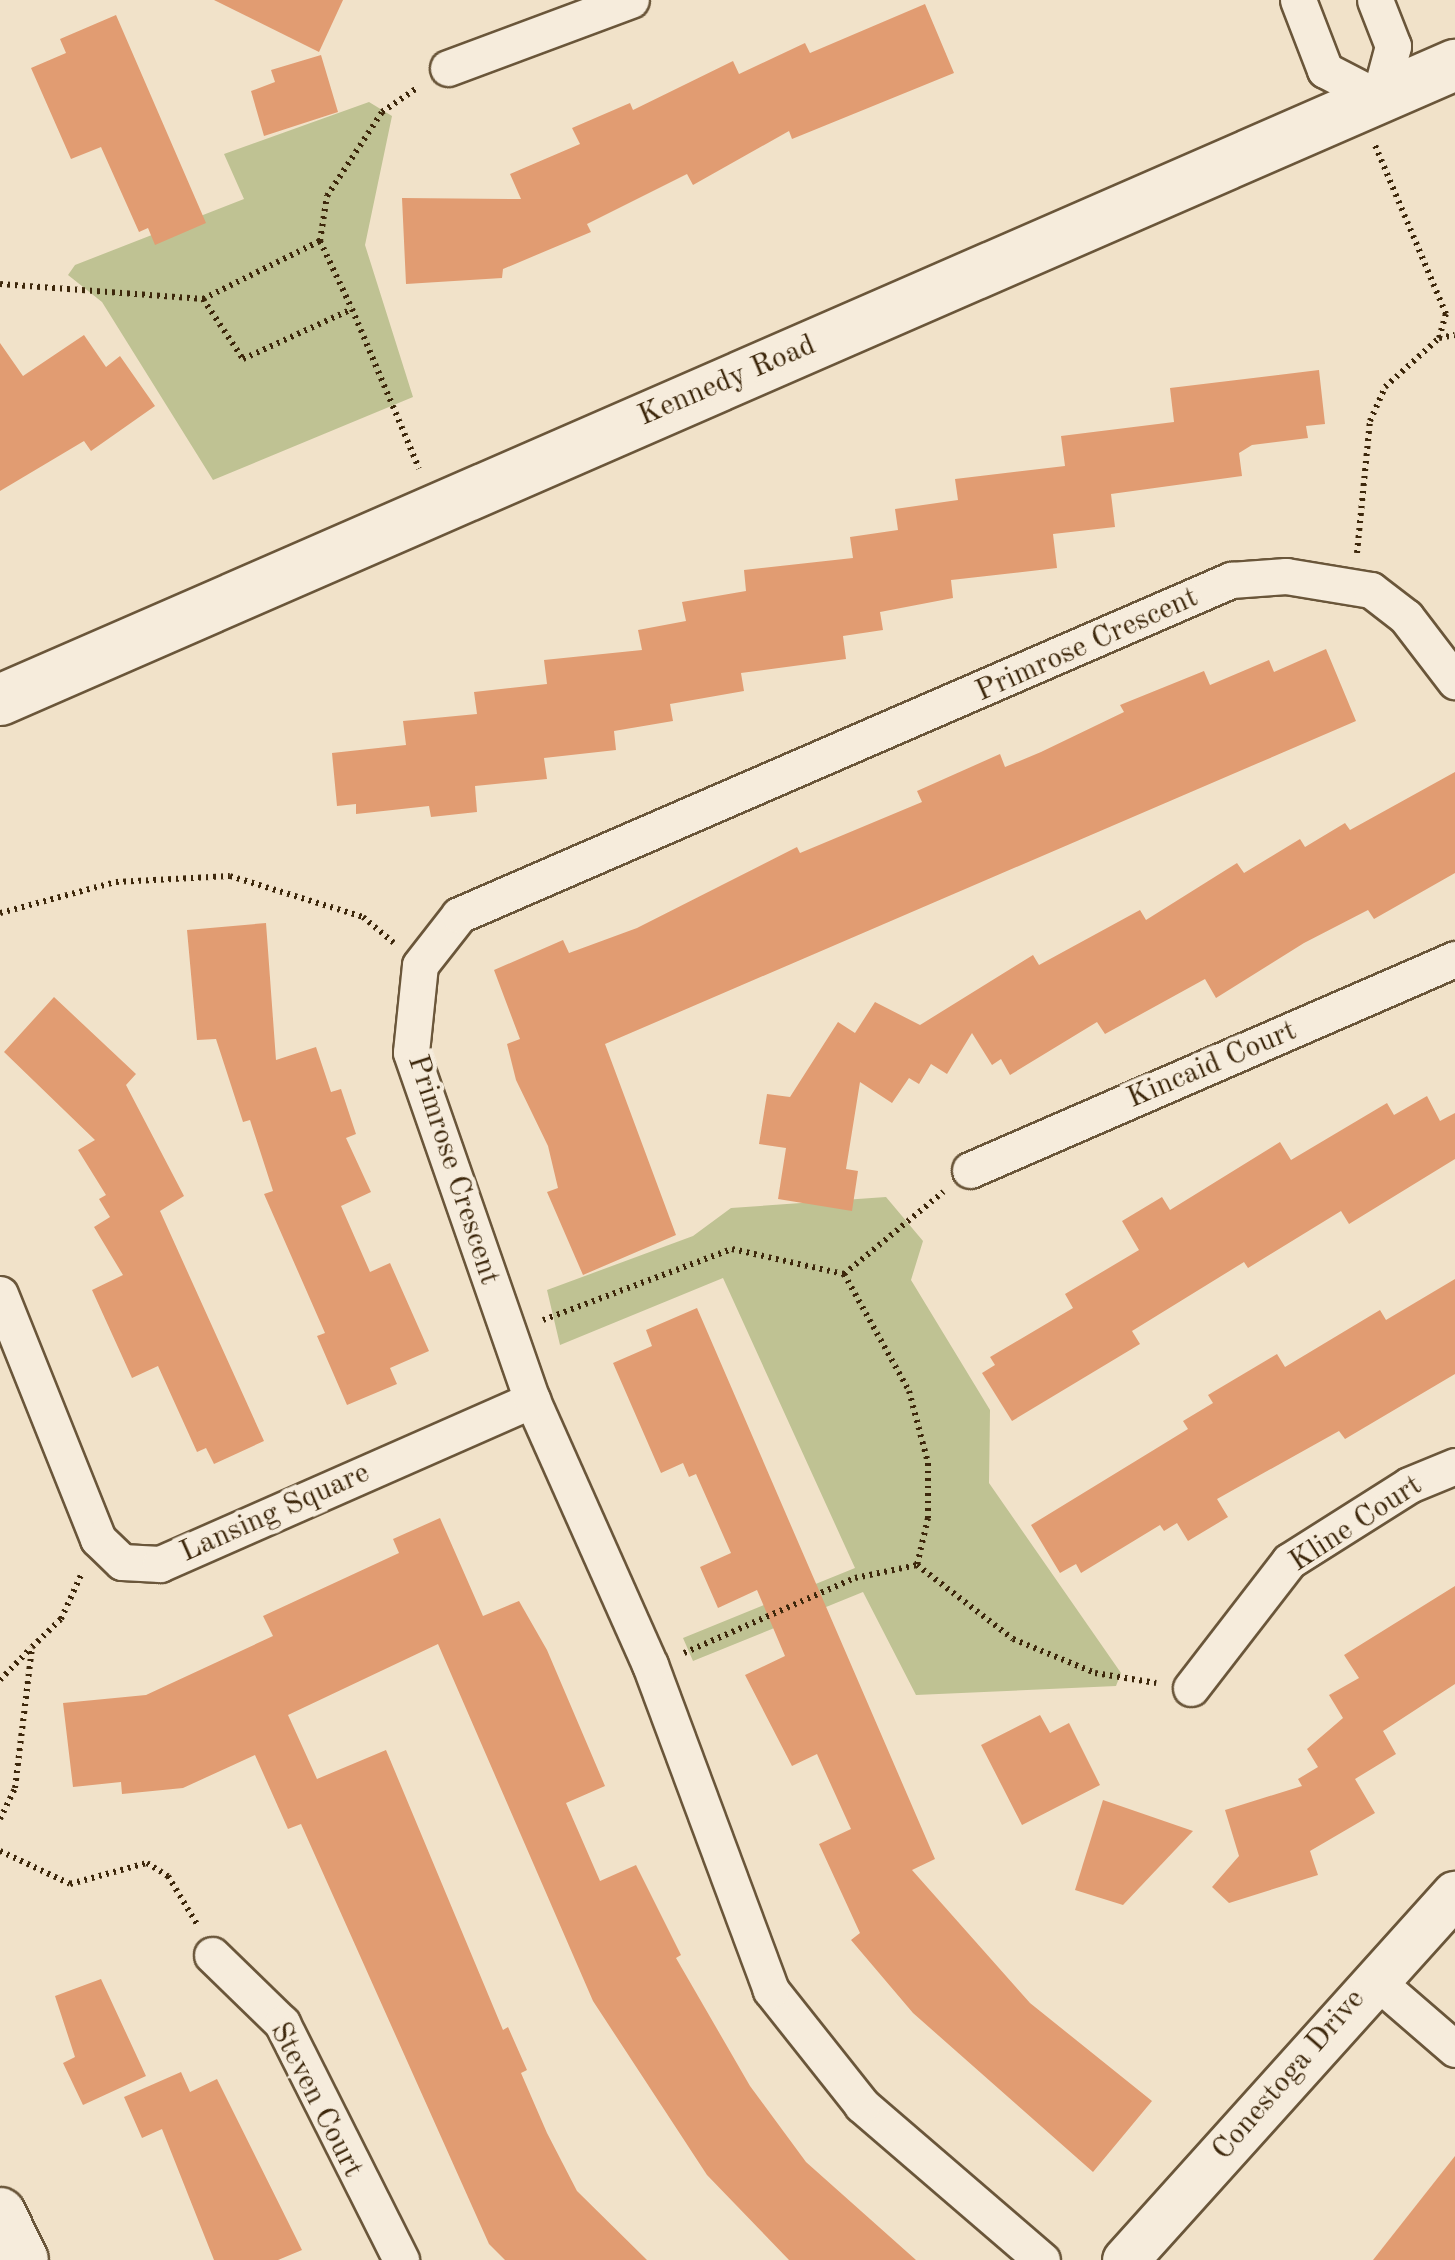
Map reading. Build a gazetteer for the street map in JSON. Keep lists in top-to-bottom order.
{
  "streets": {
    "main road": ["Kennedy Road"],
    "street": [
      "Primrose Crescent",
      "Kincaid Court",
      "Lansing Square",
      "Kline Court",
      "Conestoga Drive",
      "Steven Court"
    ]
  },
  "crossings": [
    ["Primrose Crescent", "Lansing Square"]
  ]
}
